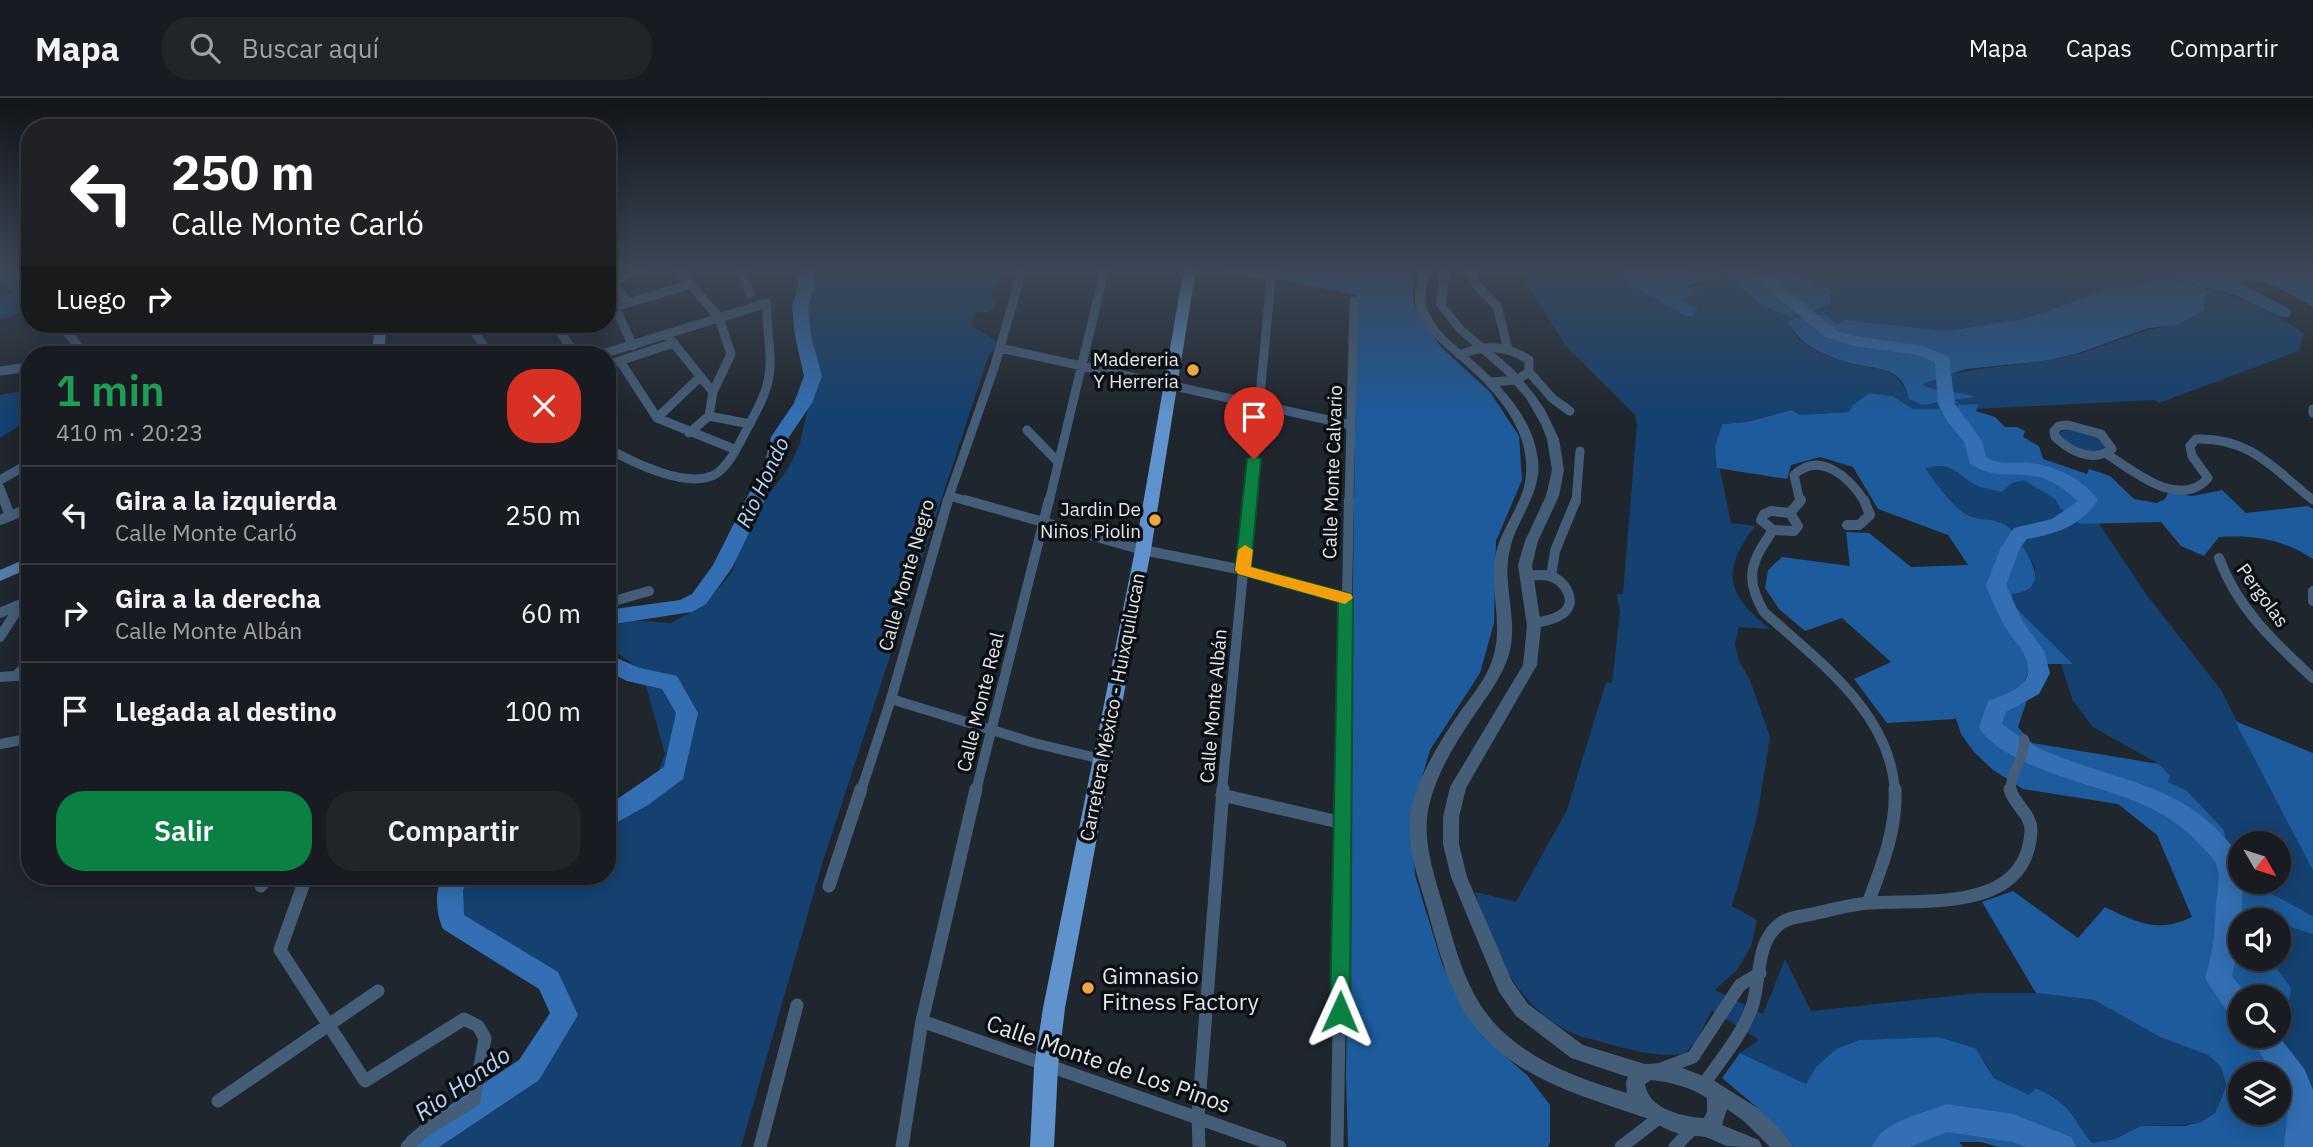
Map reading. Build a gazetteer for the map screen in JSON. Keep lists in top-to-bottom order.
{
  "streets": {
    "main road": ["Carretera México - Huixquilucan"],
    "street": [
      "Calle Monte Calvario",
      "Calle Monte Negro",
      "Pergolas",
      "Calle Monte Real",
      "Calle Monte Albán",
      "Calle Monte de Los Pinos"
    ]
  },
  "crossings": [
    ["Calle Monte Real", "Calle Monte de Los Pinos"],
    ["Calle Monte Albán", "Calle Monte de Los Pinos"],
    ["Carretera México - Huixquilucan", "Calle Monte de Los Pinos"]
  ],
  "water": ["Rio Hondo"],
  "places": ["Madereria Y Herreria", "Jardin De Niños Piolin", "Gimnasio Fitness Factory"],
  "north": "bottom right",
  "page": {
    "header": "Mapa",
    "search": "Buscar aquí",
    "nav": ["Mapa", "Capas", "Compartir"],
    "turn": ["250 m", "Calle Monte Carló"],
    "then": "Luego",
    "heading": ["1 min", "410 m · 20:23"],
    "list": [
      {
        "name": "Gira a la izquierda",
        "note": "Calle Monte Carló",
        "value": "250 m"
      },
      {
        "name": "Gira a la derecha",
        "note": "Calle Monte Albán",
        "value": "60 m"
      },
      {
        "name": "Llegada al destino",
        "value": "100 m"
      }
    ],
    "buttons": ["Salir", "Compartir"]
  }
}
